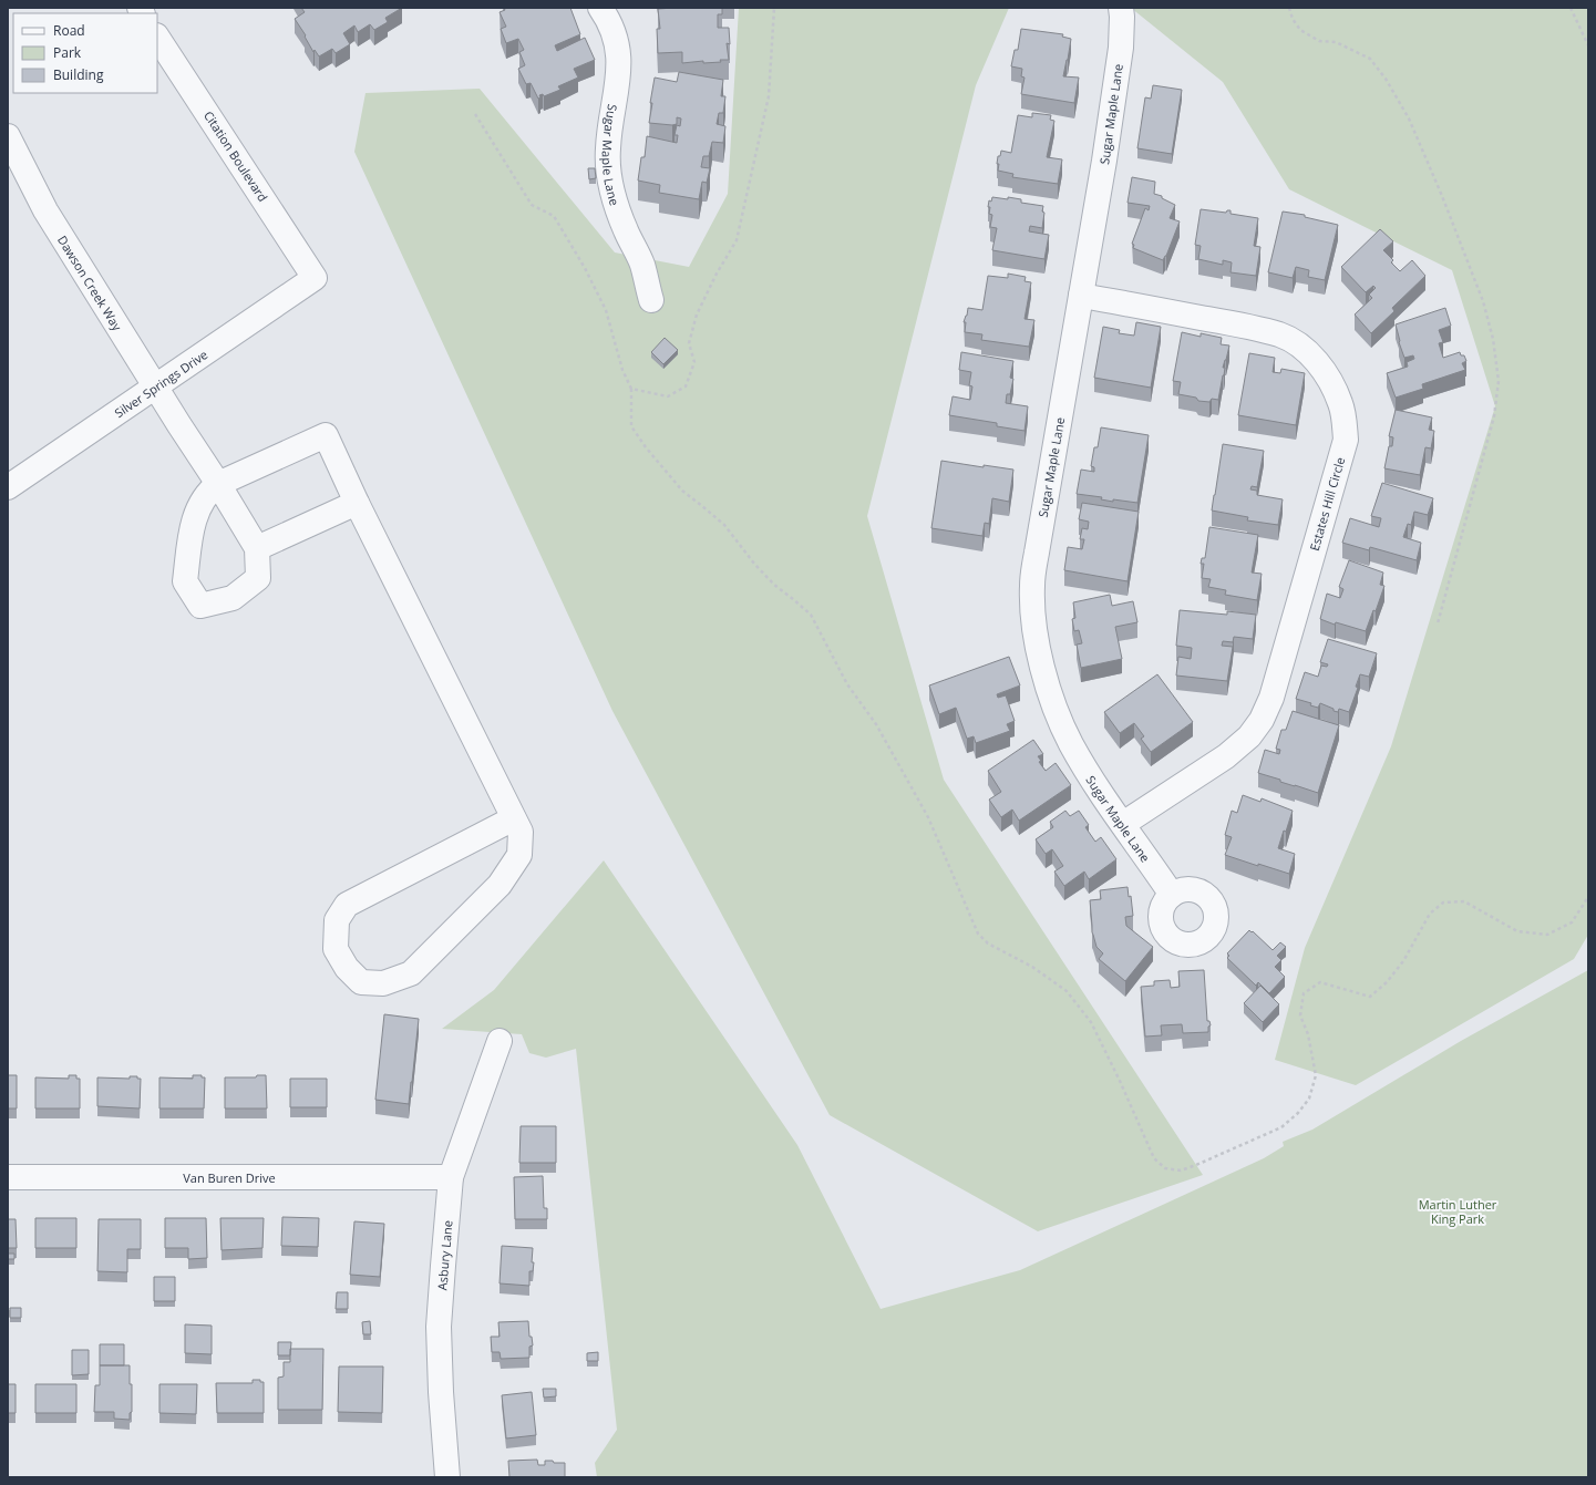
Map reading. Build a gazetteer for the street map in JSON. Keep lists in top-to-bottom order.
{
  "streets": {
    "street": [
      "Sugar Maple Lane",
      "Citation Boulevard",
      "Dawson Creek Way",
      "Silver Springs Drive",
      "Estates Hill Circle",
      "Van Buren Drive",
      "Asbury Lane"
    ]
  },
  "crossings": [
    ["Sugar Maple Lane", "Estates Hill Circle"],
    ["Citation Boulevard", "Silver Springs Drive"],
    ["Dawson Creek Way", "Silver Springs Drive"],
    ["Van Buren Drive", "Asbury Lane"]
  ],
  "parks": ["Martin Luther King Park"],
  "legend": ["Road", "Park", "Building"]
}
